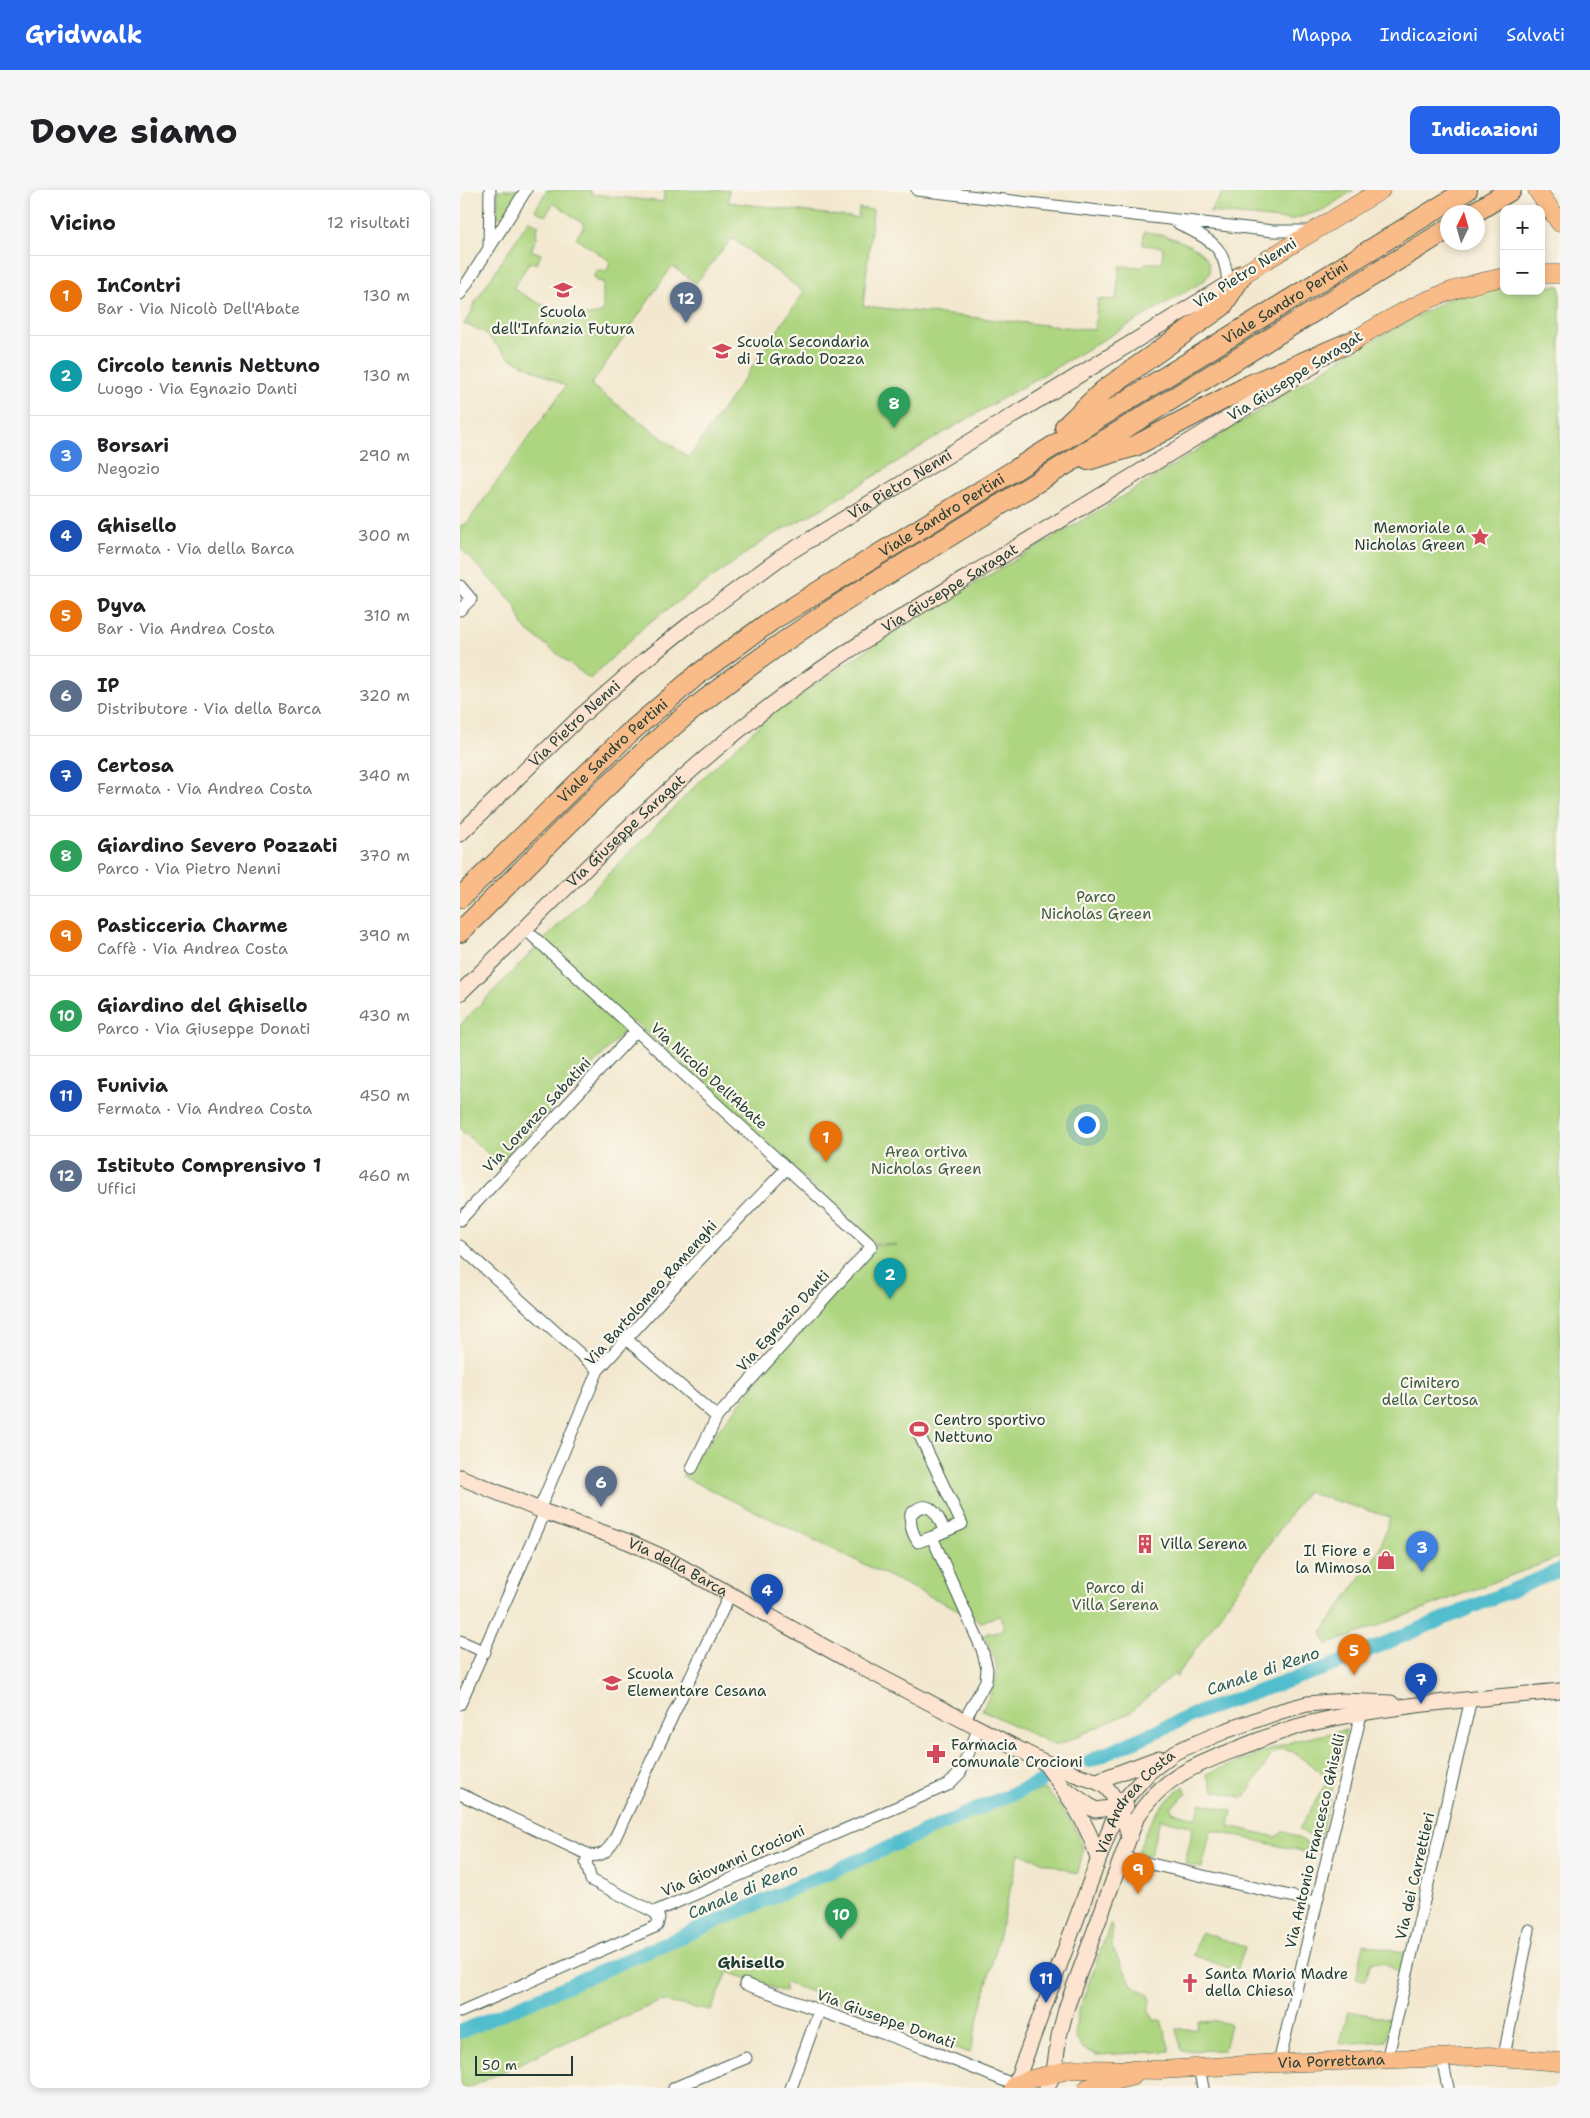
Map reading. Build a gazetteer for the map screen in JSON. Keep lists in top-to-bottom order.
{
  "streets": {
    "highway": ["Viale Sandro Pertini"],
    "main road": ["Via Pietro Nenni", "Via Giuseppe Saragat", "Via Porrettana"],
    "street": [
      "Via Nicolò Dell'Abate",
      "Via Lorenzo Sabatini",
      "Via Bartolomeo Ramenghi",
      "Via Egnazio Danti",
      "Via della Barca",
      "Via Andrea Costa",
      "Via Antonio Francesco Ghiselli",
      "Via Giovanni Crocioni",
      "Via dei Carrettieri",
      "Via Giuseppe Donati"
    ]
  },
  "crossings": [
    ["Via Giuseppe Saragat", "Via Nicolò Dell'Abate"],
    ["Via Nicolò Dell'Abate", "Via Lorenzo Sabatini"],
    ["Via Nicolò Dell'Abate", "Via Bartolomeo Ramenghi"],
    ["Via Nicolò Dell'Abate", "Via Egnazio Danti"],
    ["Via Bartolomeo Ramenghi", "Via della Barca"],
    ["Via della Barca", "Via Andrea Costa"],
    ["Via della Barca", "Via Giovanni Crocioni"],
    ["Via Andrea Costa", "Via Antonio Francesco Ghiselli"],
    ["Via Andrea Costa", "Via dei Carrettieri"],
    ["Via Andrea Costa", "Via Giuseppe Donati"],
    ["Via Andrea Costa", "Via Porrettana"],
    ["Via Antonio Francesco Ghiselli", "Via Porrettana"],
    ["Via dei Carrettieri", "Via Porrettana"],
    ["Via Giuseppe Donati", "Via Porrettana"]
  ],
  "districts": ["Ghisello"],
  "water": ["Canale di Reno"],
  "parks": [
    "Parco Nicholas Green",
    "Area ortiva Nicholas Green",
    "Cimitero della Certosa",
    "Parco di Villa Serena"
  ],
  "places": {
    "school or university": ["Scuola dell'Infanzia Futura", "Scuola Secondaria di I Grado Dozza", "Scuola Elementare Cesana"],
    "place": ["Memoriale a Nicholas Green"],
    "sports": ["Centro sportivo Nettuno"],
    "building": ["Villa Serena"],
    "shop": ["Il Fiore e la Mimosa"],
    "pharmacy": ["Farmacia comunale Crocioni"],
    "church": ["Santa Maria Madre della Chiesa"]
  },
  "scale_bar": "50 m",
  "north": "top",
  "page": {
    "header": "Gridwalk",
    "nav": ["Mappa", "Indicazioni", "Salvati"],
    "buttons": "Indicazioni",
    "title": "Dove siamo",
    "heading": ["Vicino", "12 risultati"],
    "map_buttons": ["+", "−"],
    "list": [
      {
        "mark": "1",
        "name": "InContri",
        "note": "Bar · Via Nicolò Dell'Abate",
        "value": "130 m"
      },
      {
        "mark": "2",
        "name": "Circolo tennis Nettuno",
        "note": "Luogo · Via Egnazio Danti",
        "value": "130 m"
      },
      {
        "mark": "3",
        "name": "Borsari",
        "note": "Negozio",
        "value": "290 m"
      },
      {
        "mark": "4",
        "name": "Ghisello",
        "note": "Fermata · Via della Barca",
        "value": "300 m"
      },
      {
        "mark": "5",
        "name": "Dyva",
        "note": "Bar · Via Andrea Costa",
        "value": "310 m"
      },
      {
        "mark": "6",
        "name": "IP",
        "note": "Distributore · Via della Barca",
        "value": "320 m"
      },
      {
        "mark": "7",
        "name": "Certosa",
        "note": "Fermata · Via Andrea Costa",
        "value": "340 m"
      },
      {
        "mark": "8",
        "name": "Giardino Severo Pozzati",
        "note": "Parco · Via Pietro Nenni",
        "value": "370 m"
      },
      {
        "mark": "9",
        "name": "Pasticceria Charme",
        "note": "Caffè · Via Andrea Costa",
        "value": "390 m"
      },
      {
        "mark": "10",
        "name": "Giardino del Ghisello",
        "note": "Parco · Via Giuseppe Donati",
        "value": "430 m"
      },
      {
        "mark": "11",
        "name": "Funivia",
        "note": "Fermata · Via Andrea Costa",
        "value": "450 m"
      },
      {
        "mark": "12",
        "name": "Istituto Comprensivo 1",
        "note": "Uffici",
        "value": "460 m"
      }
    ],
    "pins": [
      "12",
      "8",
      "1",
      "2",
      "6",
      "3",
      "4",
      "5",
      "7",
      "9",
      "10",
      "11"
    ],
    "scale": "50 m"
  }
}
